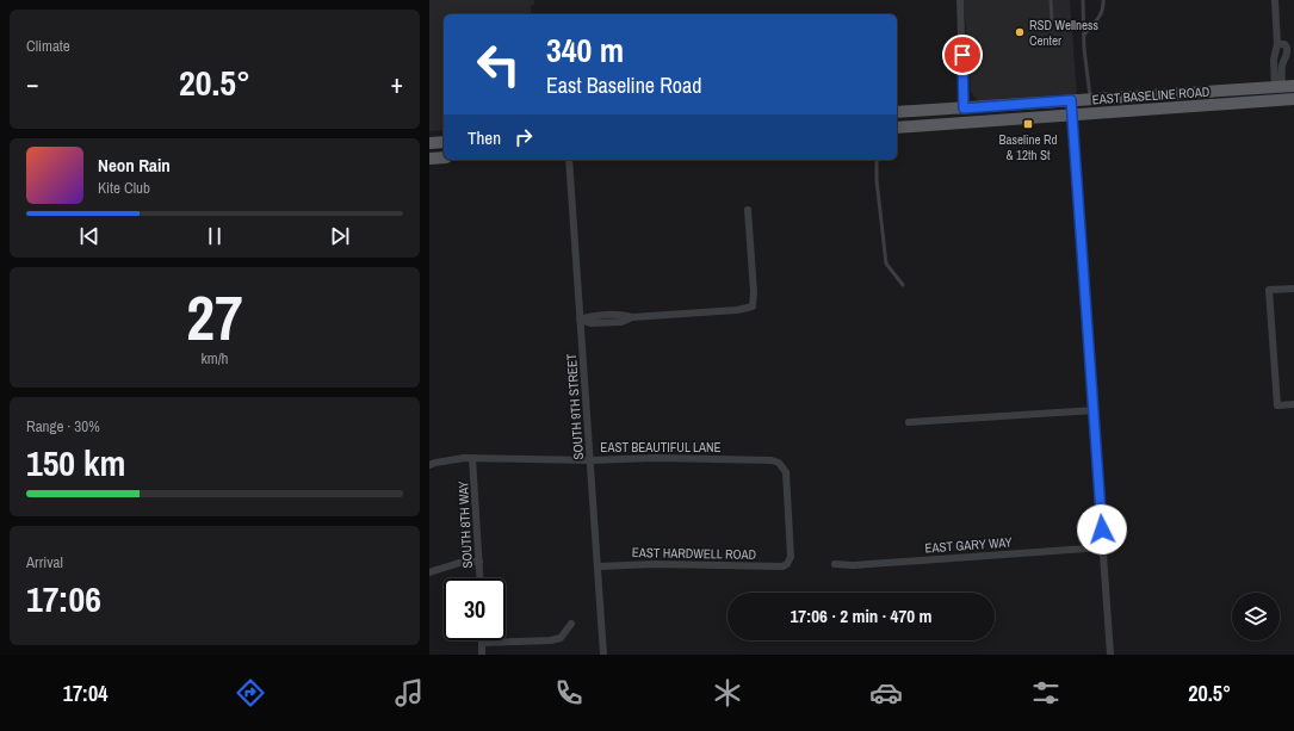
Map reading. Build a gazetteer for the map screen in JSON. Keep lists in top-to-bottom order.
{
  "streets": {
    "main road": ["EAST BASELINE ROAD"],
    "street": [
      "SOUTH 9TH STREET",
      "EAST BEAUTIFUL LANE",
      "SOUTH 8TH WAY",
      "EAST GARY WAY",
      "EAST HARDWELL ROAD"
    ]
  },
  "crossings": [
    ["SOUTH 9TH STREET", "EAST BEAUTIFUL LANE"],
    ["SOUTH 9TH STREET", "EAST HARDWELL ROAD"],
    ["EAST BEAUTIFUL LANE", "SOUTH 8TH WAY"],
    ["EAST BEAUTIFUL LANE", "EAST HARDWELL ROAD"]
  ],
  "places": {
    "other": ["RSD Wellness Center"],
    "transit": ["Baseline Rd & 12th St"]
  },
  "page": {
    "tile": [
      "Climate",
      ["27", "km/h"],
      ["Range · 30%", "150 km"],
      ["Arrival", "17:06"]
    ],
    "turn": ["340 m", "East Baseline Road"],
    "heat": ["−", "20.5°", "+"],
    "then": "Then",
    "song": ["Neon Rain", "Kite Club"],
    "limit": "30",
    "trip": "17:06 · 2 min · 470 m",
    "tabs": ["17:04", "20.5°"]
  }
}
